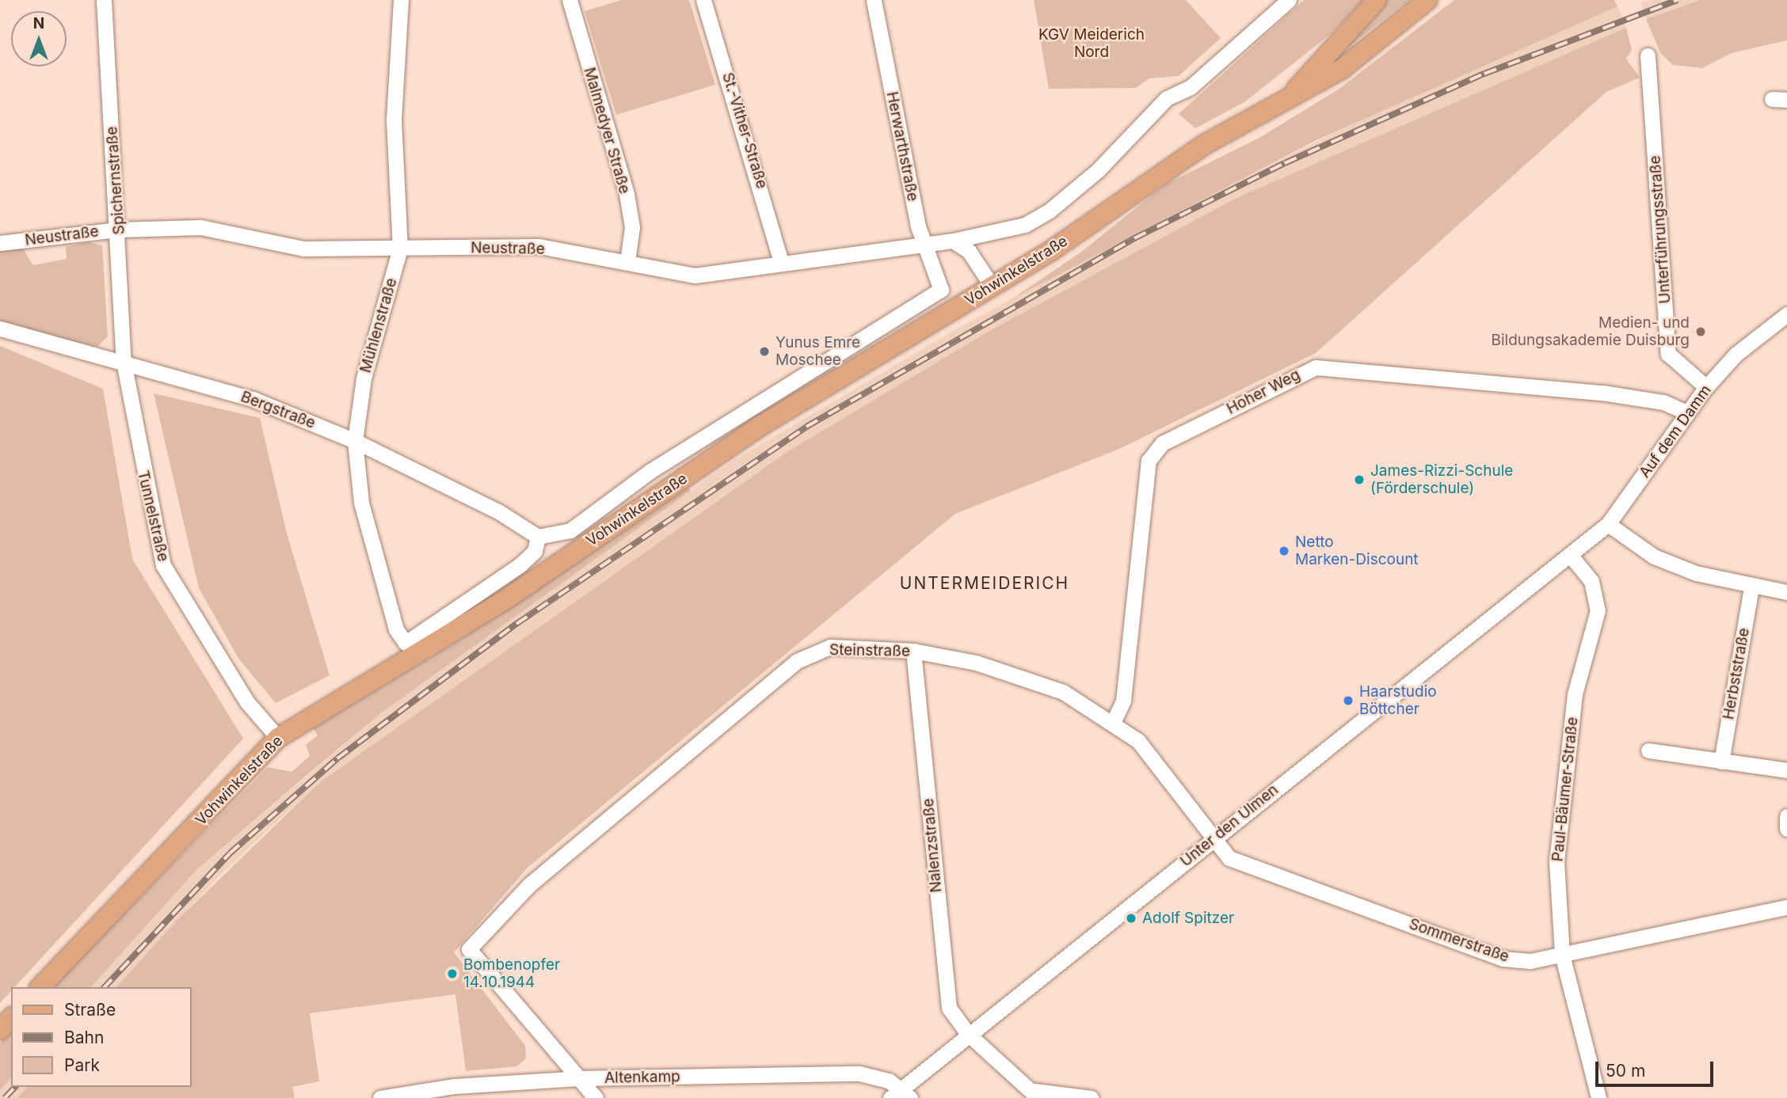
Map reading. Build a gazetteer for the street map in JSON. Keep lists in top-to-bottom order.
{
  "streets": {
    "main road": ["Vohwinkelstraße"],
    "street": [
      "Malmedyer Straße",
      "St.-Vither-Straße",
      "Herwarthstraße",
      "Spichernstraße",
      "Unterführungsstraße",
      "Neustraße",
      "Mühlenstraße",
      "Hoher Weg",
      "Bergstraße",
      "Auf dem Damm",
      "Tunnelstraße",
      "Steinstraße",
      "Herbststraße",
      "Paul-Bäumer-Straße",
      "Unter den Ulmen",
      "Nalenzstraße",
      "Sommerstraße",
      "Altenkamp"
    ]
  },
  "crossings": [
    ["Malmedyer Straße", "Neustraße"],
    ["St.-Vither-Straße", "Neustraße"],
    ["Herwarthstraße", "Neustraße"],
    ["Herwarthstraße", "Mühlenstraße"],
    ["Herwarthstraße", "Bergstraße"],
    ["Spichernstraße", "Neustraße"],
    ["Spichernstraße", "Bergstraße"],
    ["Spichernstraße", "Tunnelstraße"],
    ["Unterführungsstraße", "Auf dem Damm"],
    ["Neustraße", "Mühlenstraße"],
    ["Vohwinkelstraße", "Tunnelstraße"],
    ["Mühlenstraße", "Bergstraße"],
    ["Hoher Weg", "Auf dem Damm"],
    ["Hoher Weg", "Steinstraße"],
    ["Bergstraße", "Tunnelstraße"],
    ["Auf dem Damm", "Paul-Bäumer-Straße"],
    ["Auf dem Damm", "Unter den Ulmen"],
    ["Steinstraße", "Unter den Ulmen"],
    ["Steinstraße", "Nalenzstraße"],
    ["Steinstraße", "Sommerstraße"],
    ["Steinstraße", "Altenkamp"],
    ["Paul-Bäumer-Straße", "Unter den Ulmen"],
    ["Paul-Bäumer-Straße", "Sommerstraße"],
    ["Unter den Ulmen", "Nalenzstraße"],
    ["Unter den Ulmen", "Sommerstraße"],
    ["Unter den Ulmen", "Altenkamp"]
  ],
  "districts": ["UNTERMEIDERICH"],
  "parks": ["KGV Meiderich Nord"],
  "places": [
    "Medien- und Bildungsakademie Duisburg",
    "Yunus Emre Moschee",
    "James-Rizzi-Schule (Förderschule)",
    "Netto Marken-Discount",
    "Haarstudio Böttcher",
    "Adolf Spitzer",
    "Bombenopfer 14.10.1944"
  ],
  "legend": ["Straße", "Bahn", "Park"],
  "scale_bar": "50 m",
  "north": "top"
}
